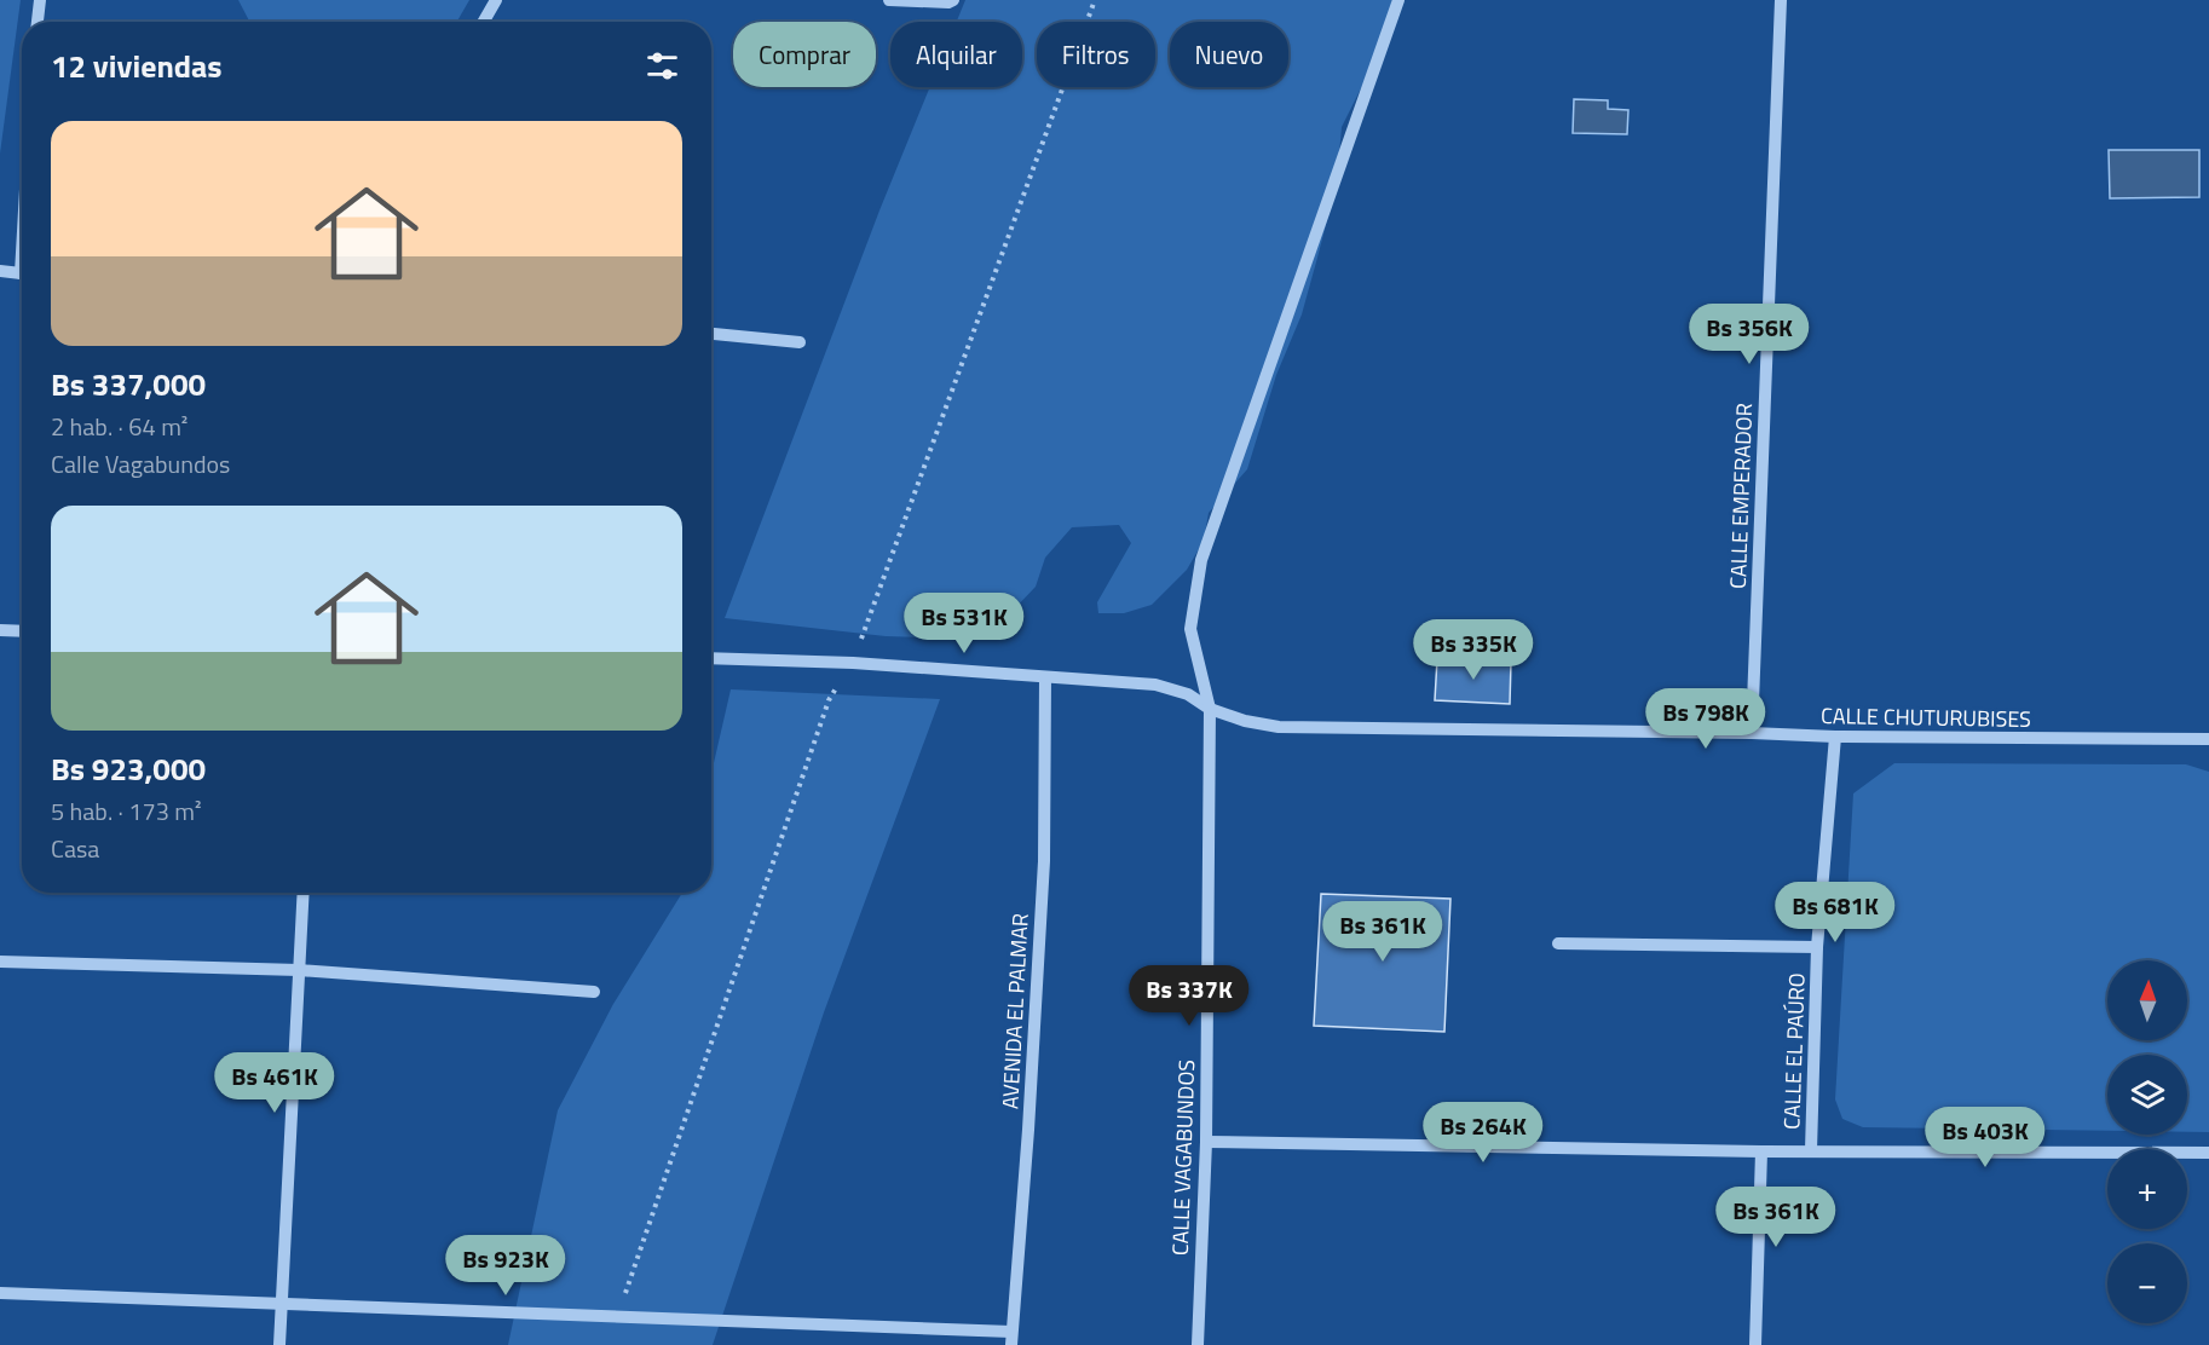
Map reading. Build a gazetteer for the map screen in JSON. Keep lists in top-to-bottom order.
{
  "streets": {
    "street": [
      "CALLE EMPERADOR",
      "CALLE CHUTURUBISES",
      "AVENIDA EL PALMAR",
      "CALLE EL PAÚRO",
      "CALLE VAGABUNDOS"
    ]
  },
  "crossings": [
    ["CALLE EMPERADOR", "CALLE CHUTURUBISES"],
    ["CALLE CHUTURUBISES", "AVENIDA EL PALMAR"],
    ["CALLE CHUTURUBISES", "CALLE EL PAÚRO"],
    ["CALLE CHUTURUBISES", "CALLE VAGABUNDOS"],
    ["CALLE EL PAÚRO", "CALLE VAGABUNDOS"]
  ],
  "north": "top",
  "page": {
    "chip": [
      "Comprar",
      "Alquilar",
      "Filtros",
      "Nuevo"
    ],
    "heading": "12 viviendas",
    "list": [
      {
        "name": "Bs 337,000",
        "note": "2 hab. · 64 m² · Calle Vagabundos"
      },
      {
        "name": "Bs 923,000",
        "note": "5 hab. · 173 m² · Casa"
      }
    ],
    "price": [
      "Bs 356K",
      "Bs 531K",
      "Bs 335K",
      "Bs 798K",
      "Bs 681K",
      "Bs 361K",
      "Bs 337K",
      "Bs 461K",
      "Bs 264K",
      "Bs 403K",
      "Bs 361K",
      "Bs 923K"
    ],
    "map_buttons": ["+", "−"]
  }
}
